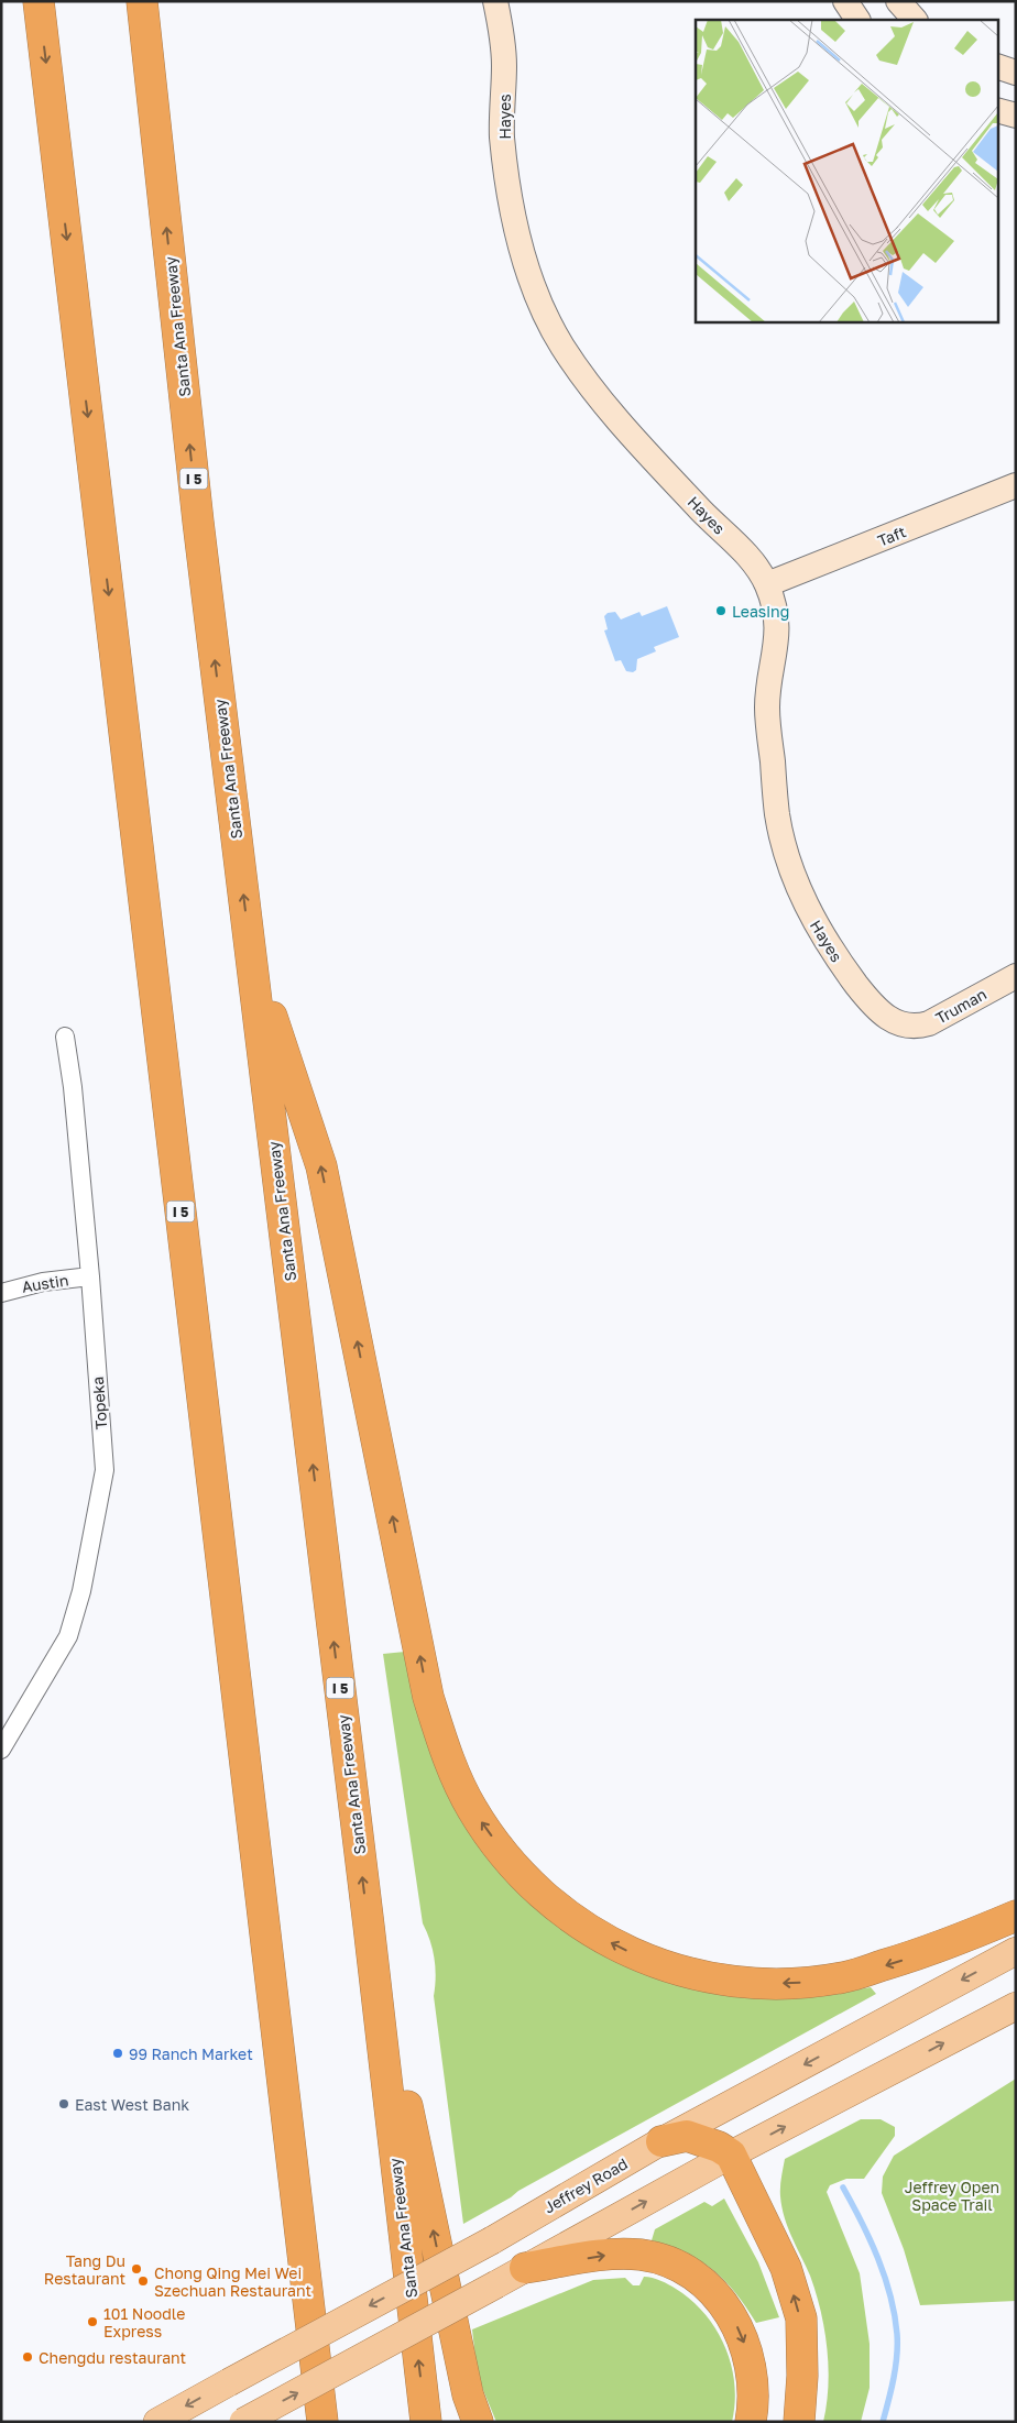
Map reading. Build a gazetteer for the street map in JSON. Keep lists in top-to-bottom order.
{
  "streets": {
    "highway": ["Santa Ana Freeway", "I 5"],
    "main road": ["Jeffrey Road"],
    "street": [
      "Hayes",
      "Taft",
      "Truman",
      "Austin",
      "Topeka"
    ]
  },
  "crossings": [
    ["Hayes", "Taft"],
    ["Hayes", "Truman"],
    ["Austin", "Topeka"]
  ],
  "parks": ["Jeffrey Open Space Trail"],
  "places": [
    "Leasing",
    "99 Ranch Market",
    "East West Bank",
    "Tang Du Restaurant",
    "Chong Qing Mei Wei Szechuan Restaurant",
    "101 Noodle Express",
    "Chengdu restaurant"
  ]
}
